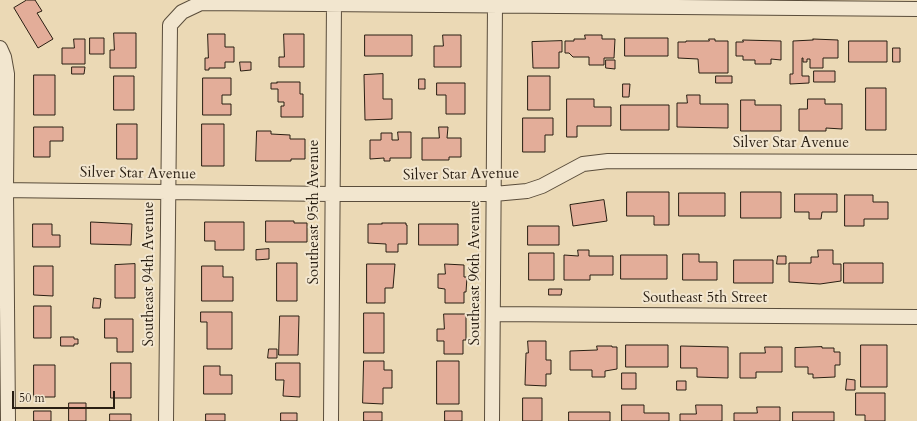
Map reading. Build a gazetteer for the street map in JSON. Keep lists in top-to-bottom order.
{
  "streets": {
    "street": [
      "Silver Star Avenue",
      "Southeast 95th Avenue",
      "Southeast 96th Avenue",
      "Southeast 94th Avenue",
      "Southeast 5th Street"
    ]
  },
  "crossings": [
    ["Silver Star Avenue", "Southeast 95th Avenue"],
    ["Silver Star Avenue", "Southeast 96th Avenue"],
    ["Silver Star Avenue", "Southeast 94th Avenue"],
    ["Southeast 95th Avenue", "Southeast 94th Avenue"],
    ["Southeast 96th Avenue", "Southeast 5th Street"]
  ],
  "scale_bar": "50 m"
}
